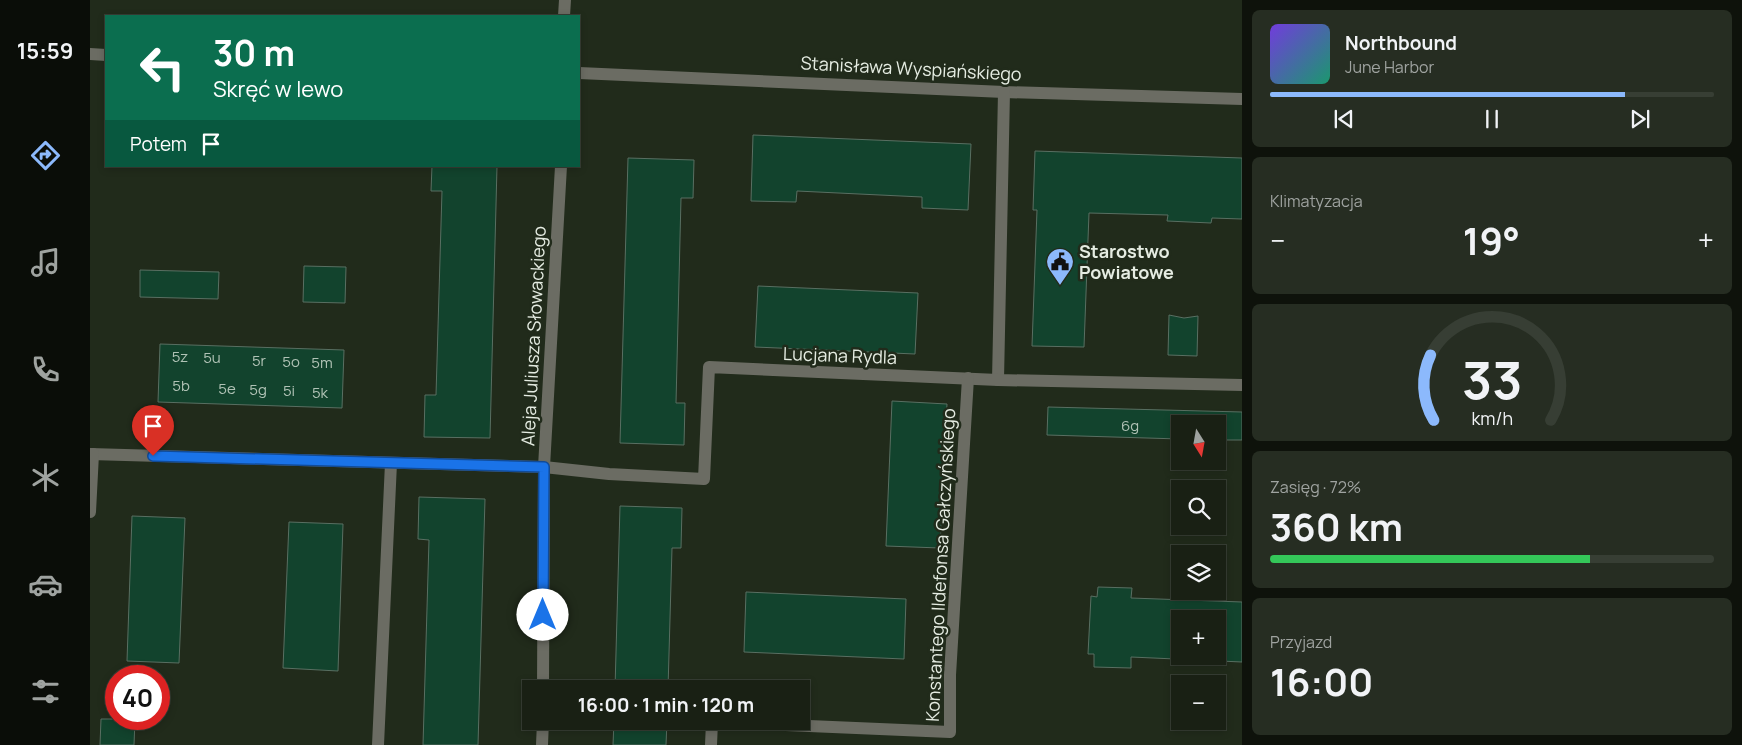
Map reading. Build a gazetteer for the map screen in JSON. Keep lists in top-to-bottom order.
{
  "streets": {
    "street": [
      "Stanisława Wyspiańskiego",
      "Aleja Juliusza Słowackiego",
      "Lucjana Rydla",
      "Konstantego Ildefonsa Gałczyńskiego"
    ]
  },
  "crossings": [
    ["Aleja Juliusza Słowackiego", "Lucjana Rydla"],
    ["Lucjana Rydla", "Konstantego Ildefonsa Gałczyńskiego"]
  ],
  "places": {
    "public building": ["Starostwo Powiatowe"]
  },
  "house_numbers": [
    "5z",
    "5u",
    "5r",
    "5o",
    "5m",
    "5b",
    "5e",
    "5g",
    "5i",
    "5k",
    "6g"
  ],
  "north": "bottom",
  "page": {
    "tabs": "15:59",
    "turn": ["30 m", "Skręć w lewo"],
    "song": ["Northbound", "June Harbor"],
    "then": "Potem",
    "tile": [
      "Klimatyzacja",
      ["Zasięg · 72%", "360 km"],
      ["Przyjazd", "16:00"]
    ],
    "heat": ["−", "19°", "+"],
    "map_buttons": ["+", "−"],
    "limit": "40",
    "trip": "16:00 · 1 min · 120 m",
    "gauge": ["33", "km/h"]
  }
}
